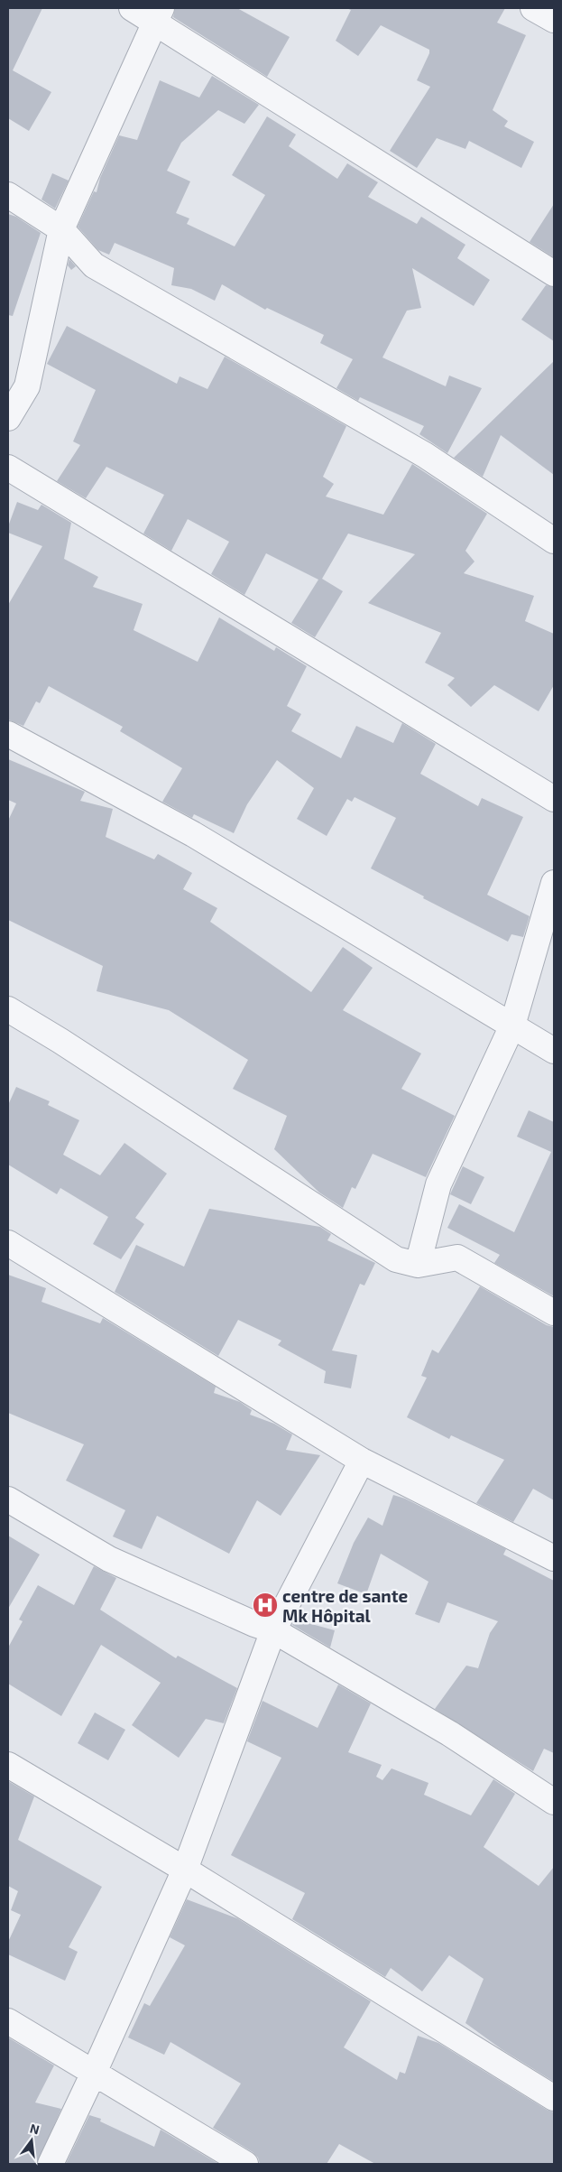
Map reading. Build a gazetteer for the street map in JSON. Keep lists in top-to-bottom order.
{
  "places": {
    "hospital": ["centre de sante Mk Hôpital"]
  },
  "north": "top"
}
